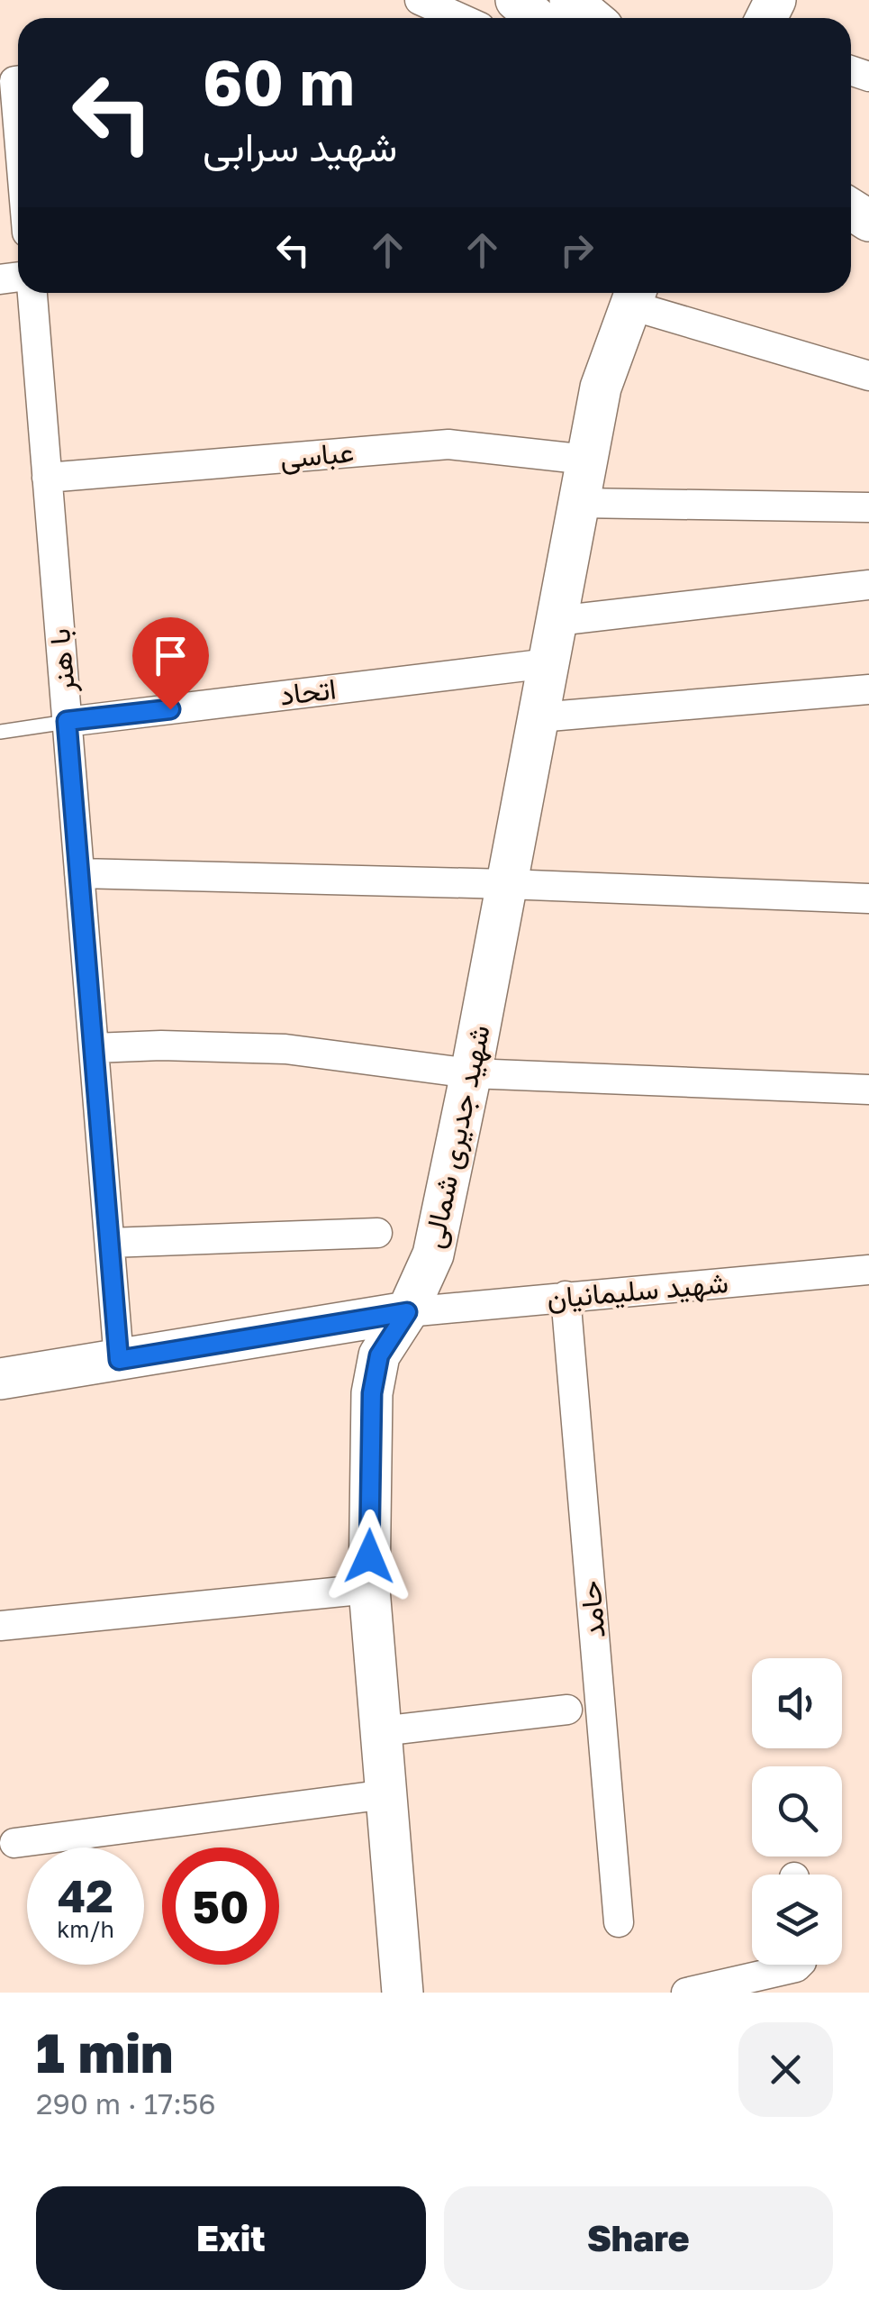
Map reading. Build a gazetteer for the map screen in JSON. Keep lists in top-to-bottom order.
{
  "streets": {
    "main road": ["شهید جدیری شمالی"],
    "street": [
      "عباسی",
      "با هنر",
      "اتحاد",
      "شهید سلیمانیان",
      "حامد"
    ]
  },
  "crossings": [
    ["عباسی", "با هنر"],
    ["عباسی", "شهید جدیری شمالی"],
    ["با هنر", "اتحاد"],
    ["اتحاد", "شهید جدیری شمالی"],
    ["شهید جدیری شمالی", "شهید سلیمانیان"],
    ["شهید سلیمانیان", "حامد"]
  ],
  "page": {
    "turn": ["60 m", "شهید سرابی"],
    "speed": "42 km/h",
    "limit": "50",
    "heading": ["1 min", "290 m · 17:56"],
    "buttons": ["Exit", "Share"]
  }
}
